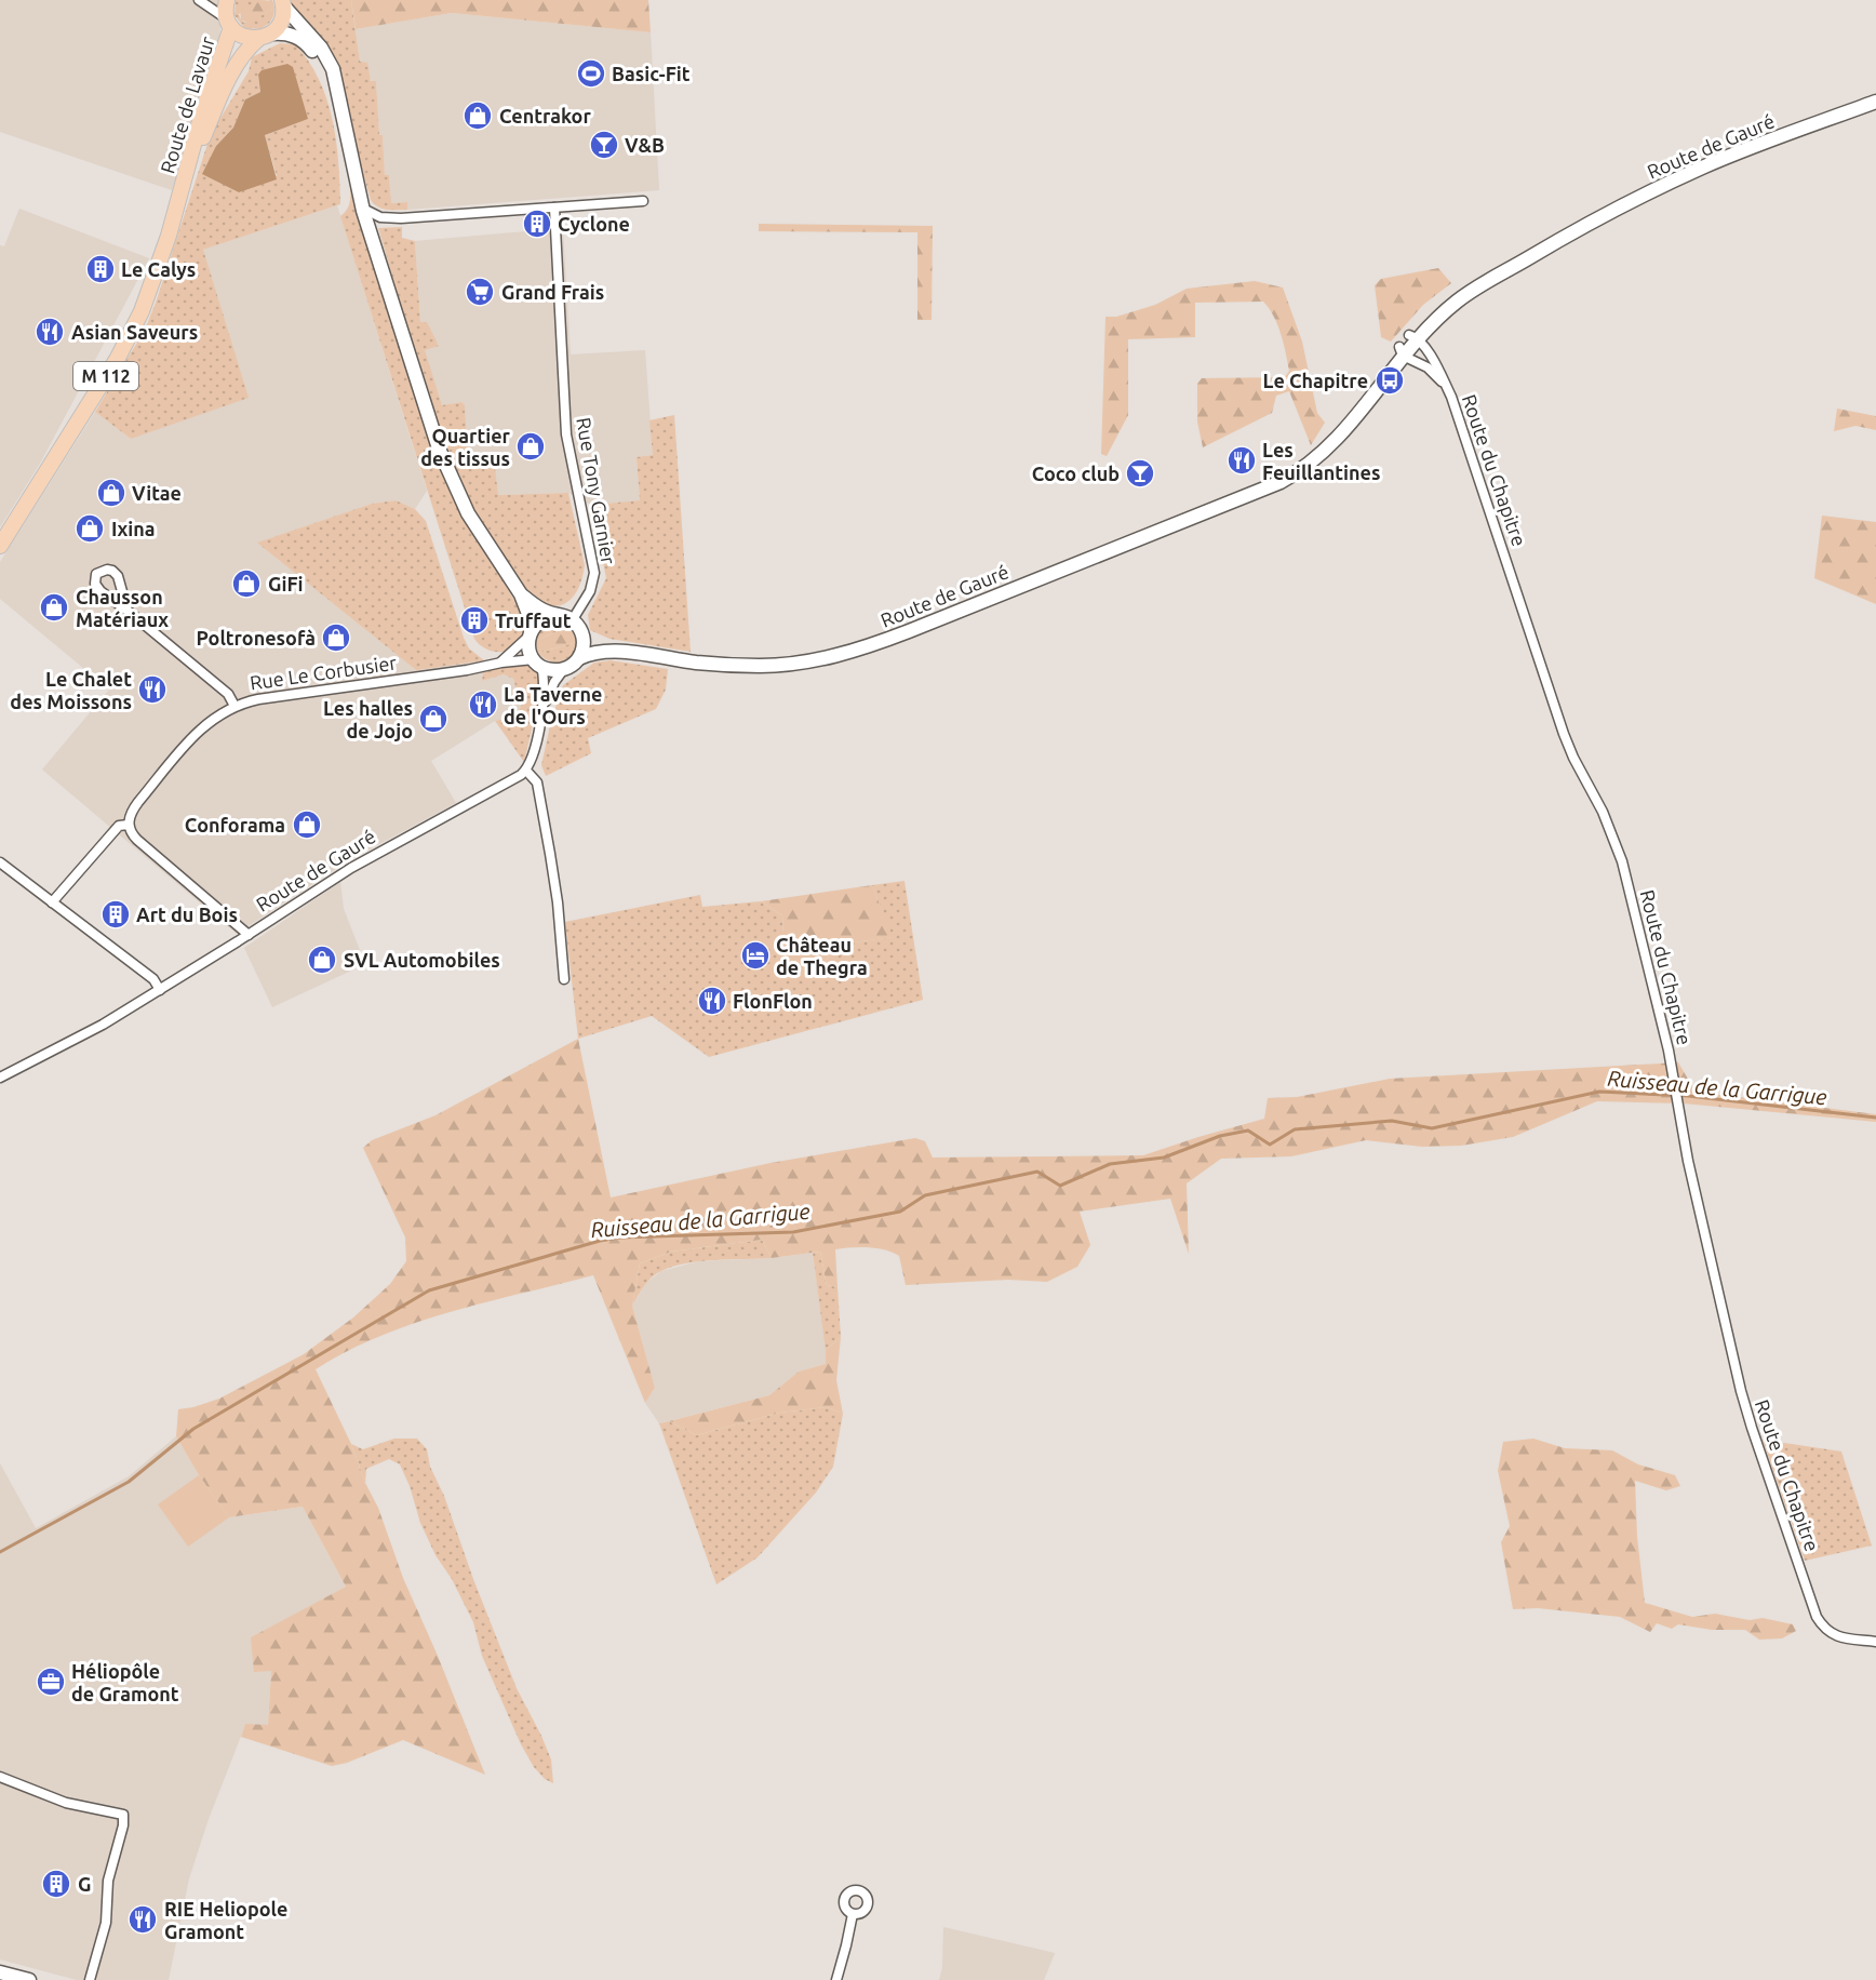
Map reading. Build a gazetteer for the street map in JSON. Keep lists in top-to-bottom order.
{
  "streets": {
    "main road": ["Route de Lavaur", "M 112"],
    "street": [
      "Route de Gauré",
      "Route du Chapitre",
      "Rue Tony Garnier",
      "Rue Le Corbusier"
    ]
  },
  "crossings": [
    ["Route de Gauré", "Route du Chapitre"],
    ["Route de Gauré", "Rue Tony Garnier"],
    ["Route de Gauré", "Rue Le Corbusier"],
    ["Rue Tony Garnier", "Rue Le Corbusier"]
  ],
  "water": ["Ruisseau de la Garrigue"],
  "places": {
    "sports": ["Basic-Fit"],
    "shop": [
      "Centrakor",
      "Quartier des tissus",
      "Vitae",
      "Ixina",
      "GiFi",
      "Chausson Matériaux",
      "Poltronesofà",
      "Les halles de Jojo",
      "Conforama",
      "SVL Automobiles"
    ],
    "bar": ["V&B", "Coco club"],
    "building": [
      "Cyclone",
      "Le Calys",
      "Truffaut",
      "Art du Bois",
      "G"
    ],
    "supermarket": ["Grand Frais"],
    "restaurant": [
      "Asian Saveurs",
      "Les Feuillantines",
      "Le Chalet des Moissons",
      "La Taverne de l'Ours",
      "FlonFlon",
      "RIE Heliopole Gramont"
    ],
    "bus stop": ["Le Chapitre"],
    "hotel": ["Château de Thegra"],
    "office": ["Héliopôle de Gramont"]
  }
}
